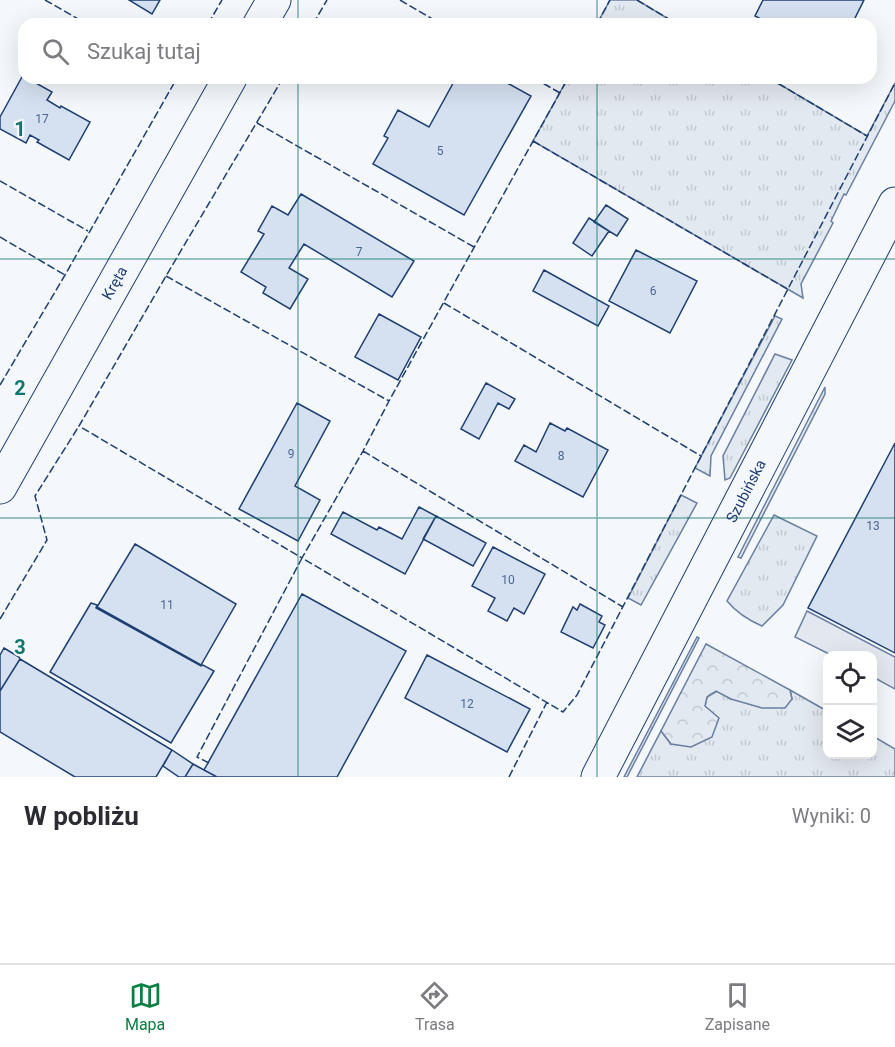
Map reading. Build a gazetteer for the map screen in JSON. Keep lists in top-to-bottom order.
{
  "streets": {
    "street": ["Kręta", "Szubińska"]
  },
  "house_numbers": [
    "17",
    "5",
    "7",
    "6",
    "9",
    "8",
    "13",
    "10",
    "11",
    "12"
  ],
  "page": {
    "search": "Szukaj tutaj",
    "heading": ["W pobliżu", "Wyniki: 0"],
    "nav": ["Mapa", "Trasa", "Zapisane"]
  },
  "grid": {
    "rows": ["1", "2", "3"]
  }
}
